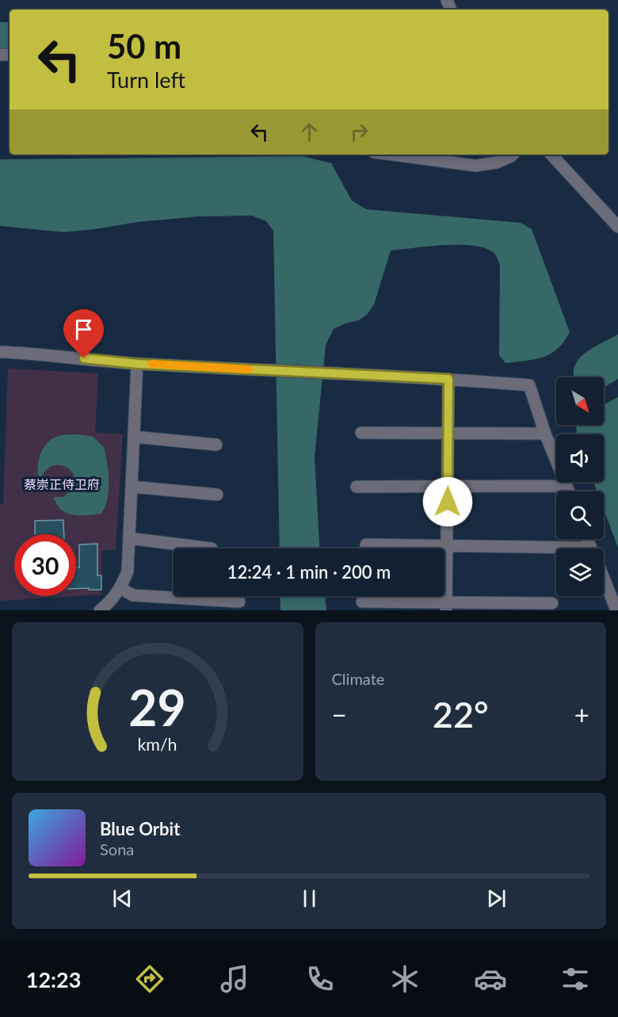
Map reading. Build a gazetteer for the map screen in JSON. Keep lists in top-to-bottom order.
{
  "parks": ["蔡崇正侍卫府"],
  "north": "bottom right",
  "page": {
    "turn": ["50 m", "Turn left"],
    "limit": "30",
    "trip": "12:24 · 1 min · 200 m",
    "tile": "Climate",
    "heat": ["−", "22°", "+"],
    "song": ["Blue Orbit", "Sona"],
    "tabs": "12:23",
    "gauge": ["29", "km/h"]
  }
}
